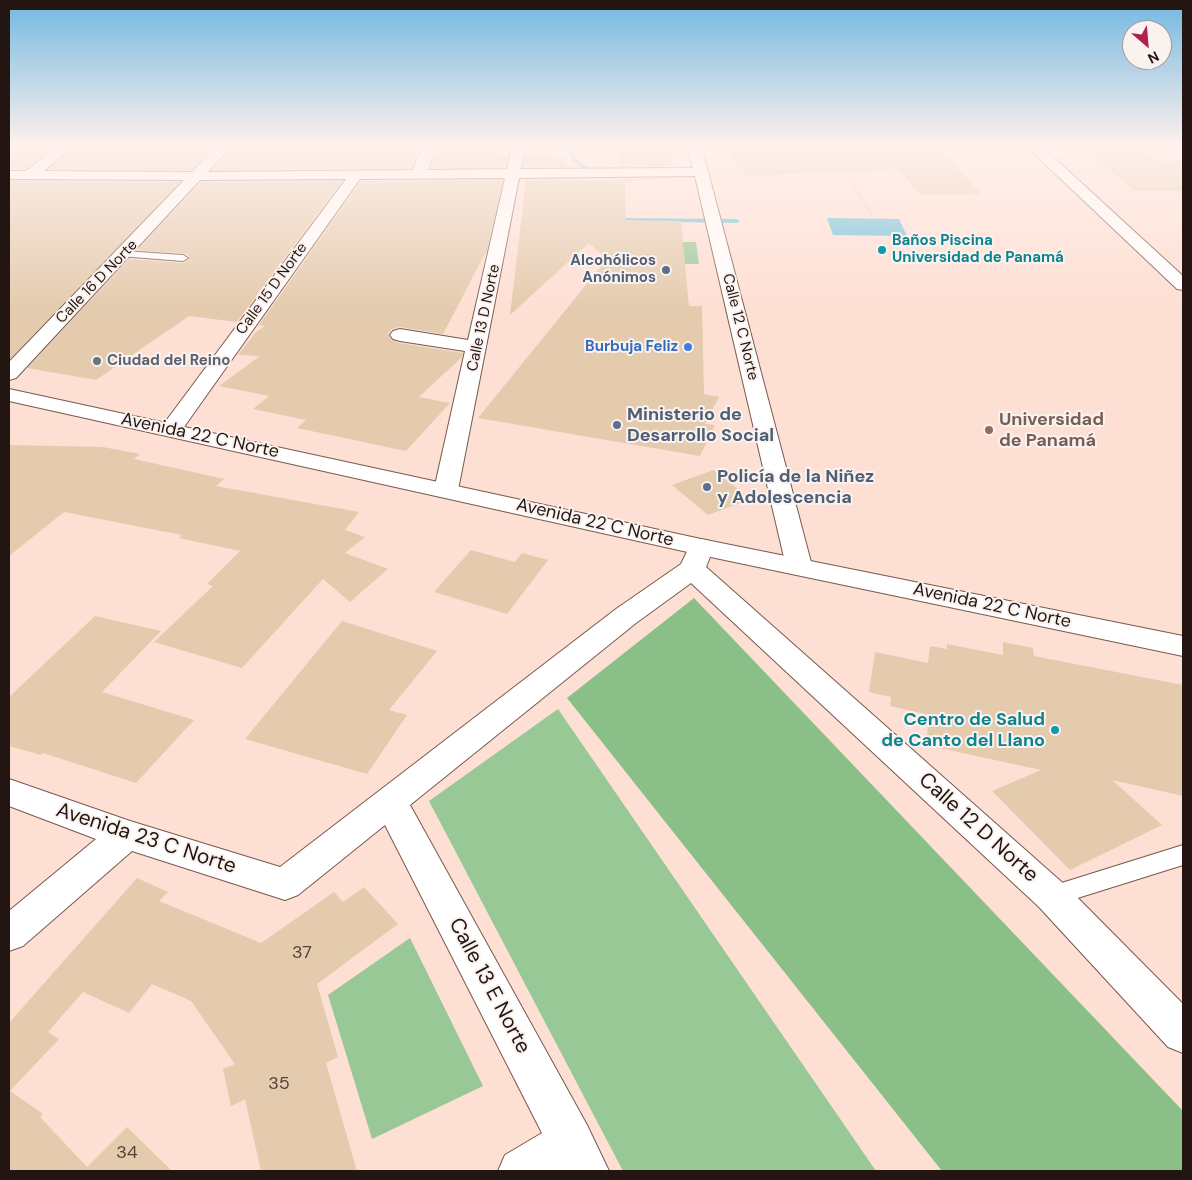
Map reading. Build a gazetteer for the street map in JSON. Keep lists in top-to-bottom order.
{
  "streets": {
    "street": [
      "Calle 16 D Norte",
      "Calle 15 D Norte",
      "Calle 13 D Norte",
      "Calle 12 C Norte",
      "Avenida 22 C Norte",
      "Calle 12 D Norte",
      "Avenida 23 C Norte",
      "Calle 13 E Norte"
    ]
  },
  "crossings": [
    ["Calle 15 D Norte", "Avenida 22 C Norte"],
    ["Calle 13 D Norte", "Avenida 22 C Norte"],
    ["Calle 12 C Norte", "Avenida 22 C Norte"],
    ["Avenida 22 C Norte", "Calle 12 D Norte"],
    ["Avenida 23 C Norte", "Calle 13 E Norte"]
  ],
  "places": [
    "Baños Piscina Universidad de Panamá",
    "Alcohólicos Anónimos",
    "Burbuja Feliz",
    "Ciudad del Reino",
    "Ministerio de Desarrollo Social",
    "Universidad de Panamá",
    "Policía de la Niñez y Adolescencia",
    "Centro de Salud de Canto del Llano"
  ],
  "house_numbers": ["37", "35", "34"],
  "north": "bottom right"
}
